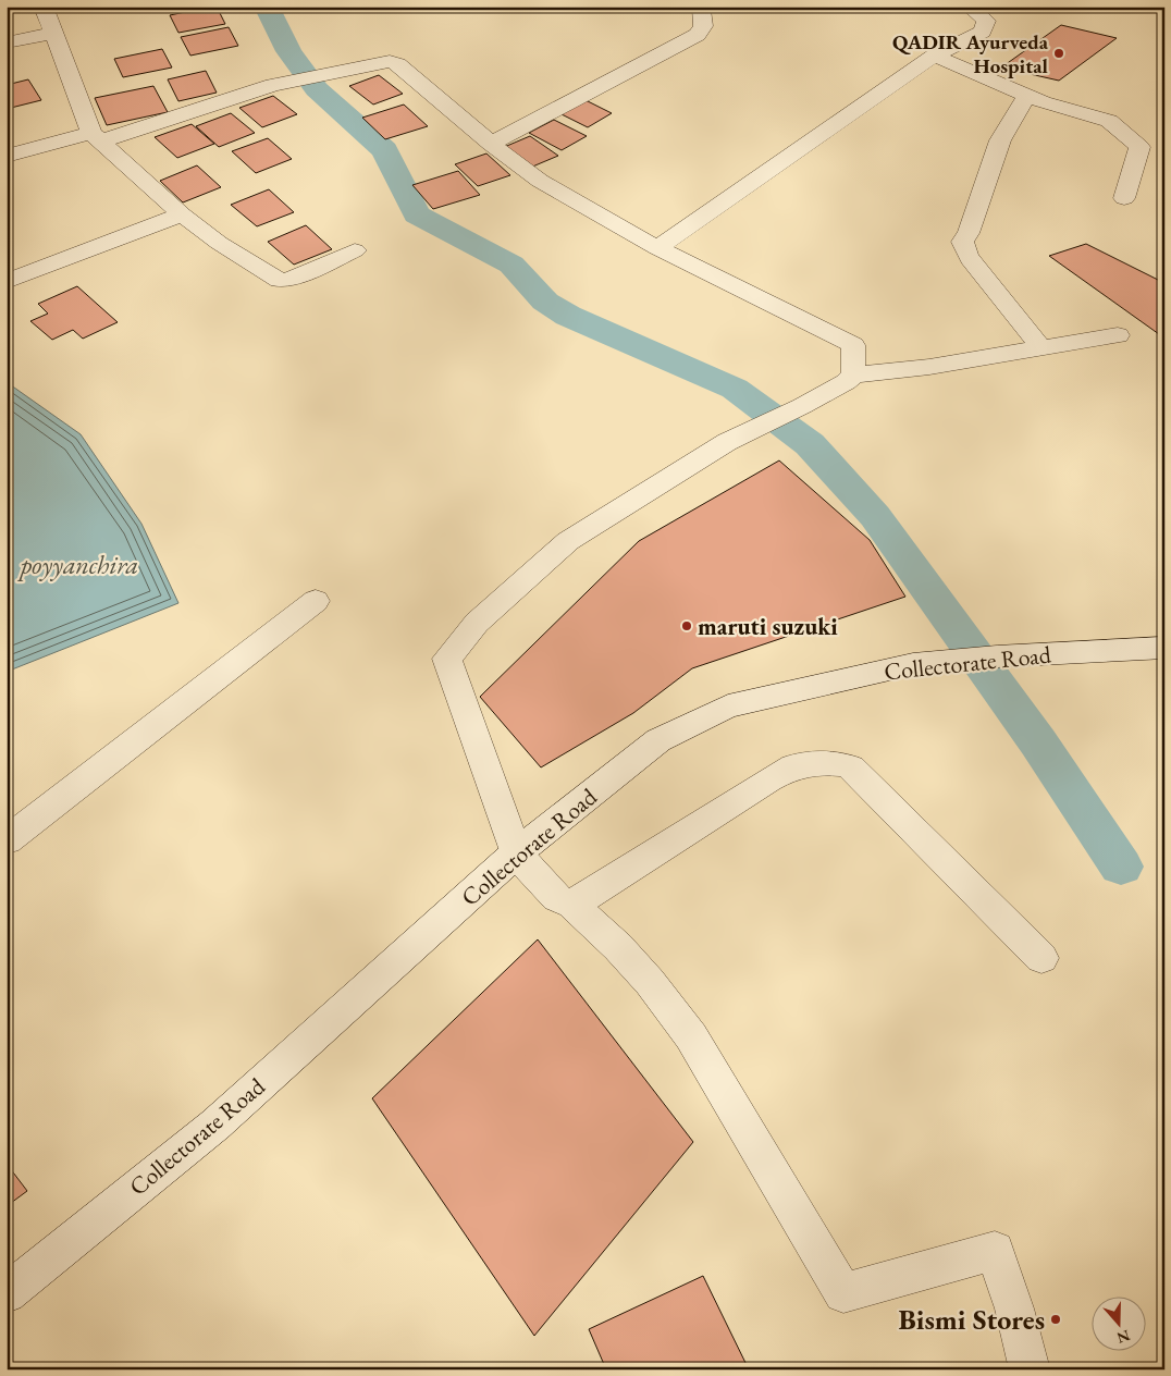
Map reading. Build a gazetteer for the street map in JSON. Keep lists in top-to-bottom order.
{
  "streets": {
    "street": ["Collectorate Road"]
  },
  "water": ["poyyanchira"],
  "places": ["QADIR Ayurveda Hospital", "maruti suzuki", "Bismi Stores"],
  "north": "bottom"
}
